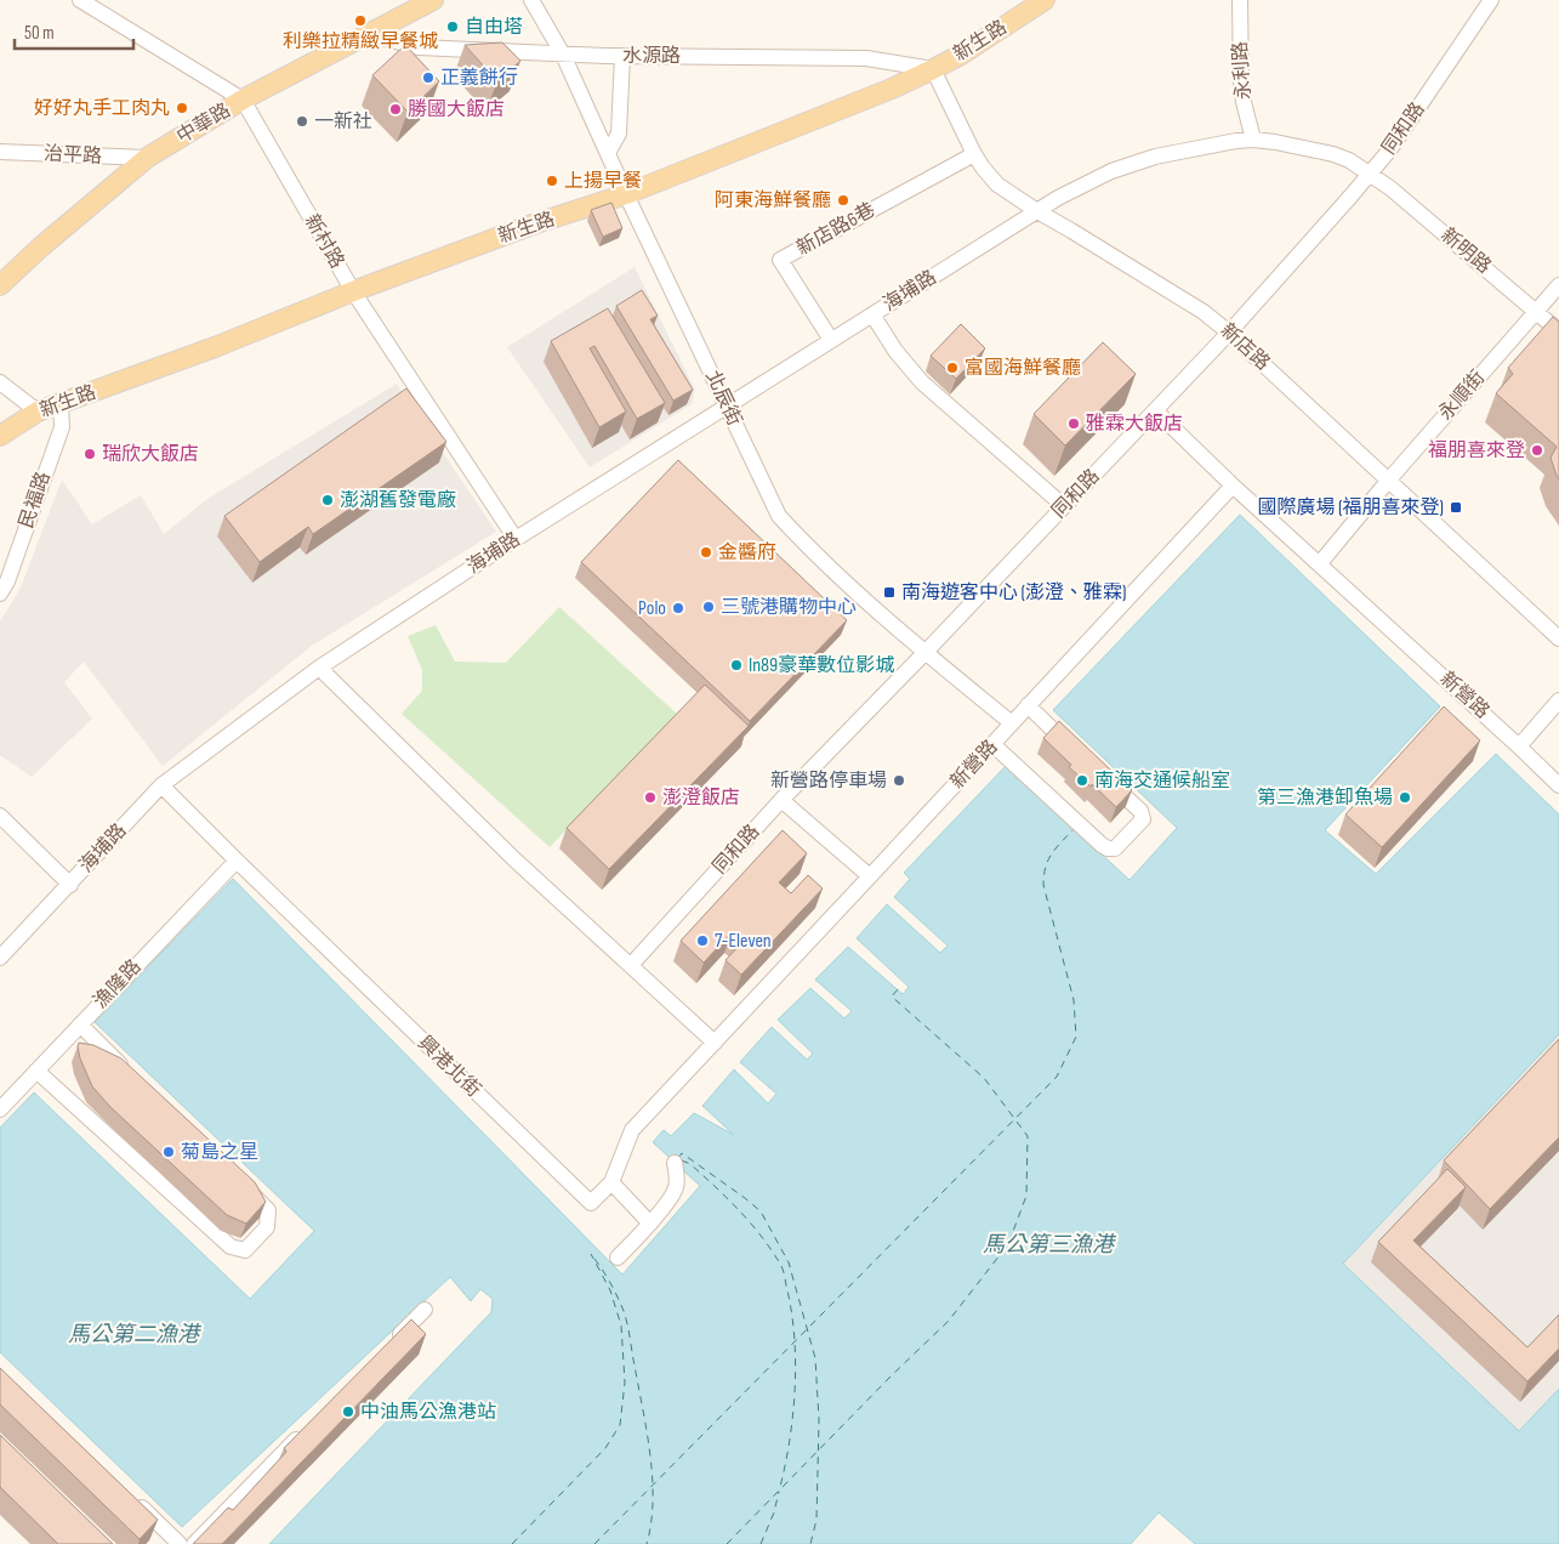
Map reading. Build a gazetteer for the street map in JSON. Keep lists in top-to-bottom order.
{
  "streets": {
    "main road": ["新生路", "中華路"],
    "street": [
      "水源路",
      "永利路",
      "同和路",
      "治平路",
      "新店路6巷",
      "新村路",
      "新明路",
      "海埔路",
      "新店路",
      "永順街",
      "北辰街",
      "民福路",
      "新營路",
      "漁隆路",
      "興港北街"
    ]
  },
  "crossings": [
    ["新生路", "水源路"],
    ["新生路", "新村路"],
    ["新生路", "新店路"],
    ["新生路", "北辰街"],
    ["新生路", "民福路"],
    ["水源路", "中華路"],
    ["水源路", "新店路"],
    ["水源路", "北辰街"],
    ["永利路", "新明路"],
    ["永利路", "海埔路"],
    ["中華路", "治平路"],
    ["中華路", "新村路"],
    ["同和路", "新明路"],
    ["同和路", "新店路"],
    ["同和路", "北辰街"],
    ["同和路", "新營路"],
    ["新店路6巷", "海埔路"],
    ["新店路6巷", "新店路"],
    ["新村路", "海埔路"],
    ["新明路", "海埔路"],
    ["新明路", "永順街"],
    ["海埔路", "新店路"],
    ["海埔路", "北辰街"],
    ["海埔路", "興港北街"],
    ["新店路", "永順街"],
    ["永順街", "新營路"],
    ["北辰街", "新營路"],
    ["新營路", "興港北街"],
    ["漁隆路", "興港北街"]
  ],
  "water": ["馬公第三漁港", "馬公第二漁港"],
  "places": {
    "other": [
      "利樂拉精緻早餐城",
      "自由塔",
      "正義餅行",
      "好好丸手工肉丸",
      "勝國大飯店",
      "一新社",
      "上揚早餐",
      "阿東海鮮餐廳",
      "富國海鮮餐廳",
      "雅霖大飯店",
      "福朋喜來登",
      "瑞欣大飯店",
      "澎湖舊發電廠",
      "金醬府",
      "三號港購物中心",
      "Polo",
      "In89豪華數位影城",
      "新營路停車場",
      "南海交通候船室",
      "澎澄飯店",
      "第三漁港卸魚場",
      "7-Eleven",
      "菊島之星",
      "中油馬公漁港站"
    ],
    "transit": ["國際廣場 (福朋喜來登)", "南海遊客中心 (澎澄、雅霖)"]
  },
  "scale_bar": "50 m"
}
